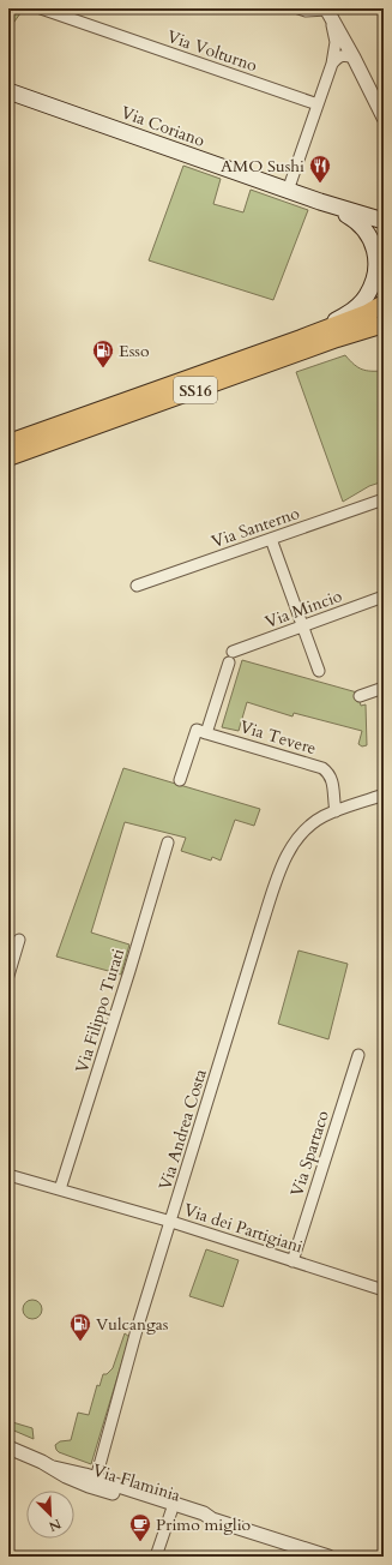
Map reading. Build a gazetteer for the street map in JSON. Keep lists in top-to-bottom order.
{
  "streets": {
    "main road": ["Via Coriano", "SS16"],
    "street": [
      "Via Volturno",
      "Via Santerno",
      "Via Mincio",
      "Via Tevere",
      "Via Filippo Turati",
      "Via Andrea Costa",
      "Via Spartaco",
      "Via dei Partigiani",
      "Via Flaminia"
    ]
  },
  "crossings": [
    ["Via Coriano", "SS16"],
    ["Via Tevere", "Via Andrea Costa"],
    ["Via Filippo Turati", "Via dei Partigiani"],
    ["Via Andrea Costa", "Via dei Partigiani"],
    ["Via Andrea Costa", "Via Flaminia"],
    ["Via Spartaco", "Via dei Partigiani"]
  ],
  "places": {
    "restaurant": ["AMO Sushi"],
    "fuel station": ["Esso", "Vulcangas"],
    "cafe": ["Primo miglio"]
  },
  "north": "bottom right"
}
